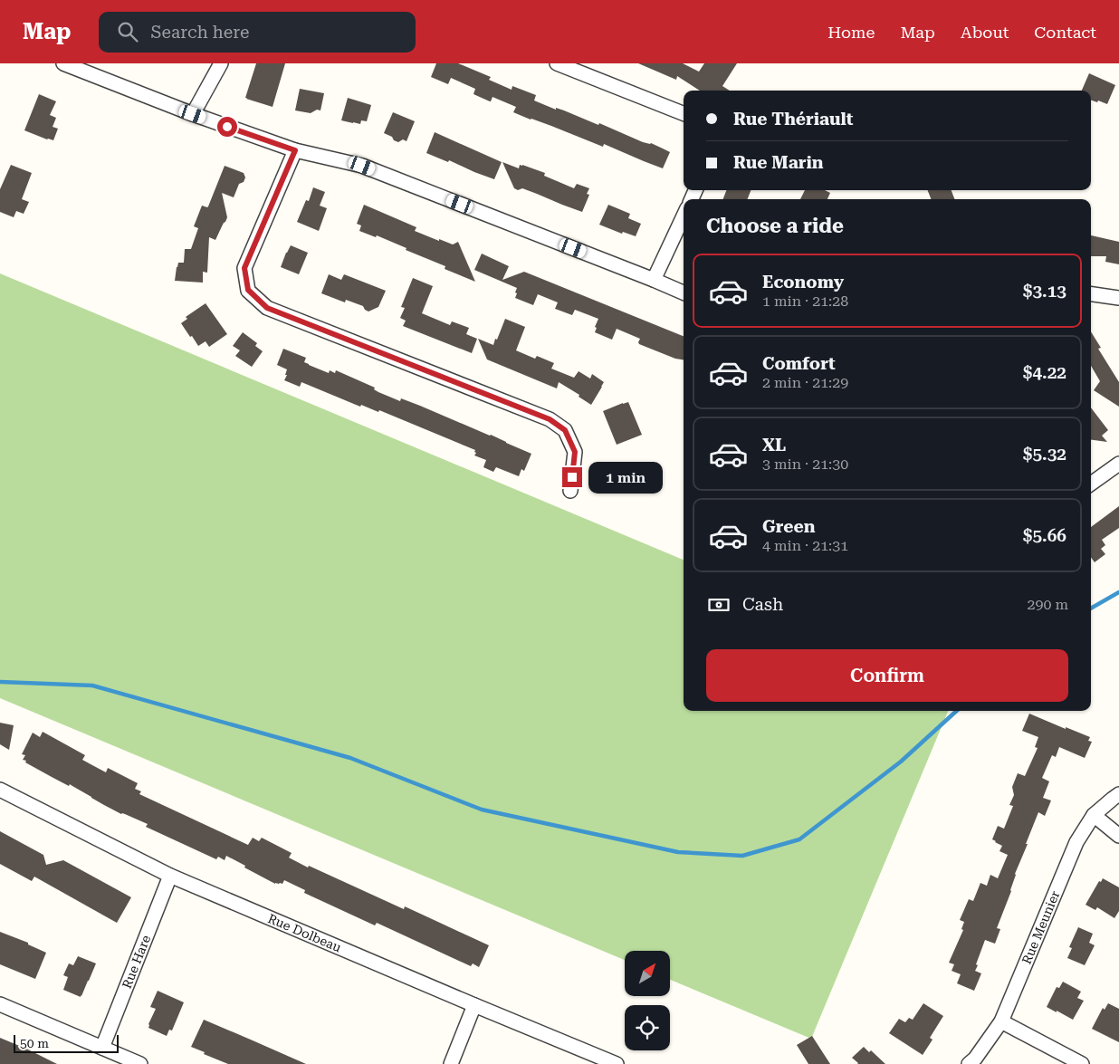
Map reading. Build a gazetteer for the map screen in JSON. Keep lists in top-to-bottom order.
{
  "streets": {
    "street": ["Rue Meunier", "Rue Dolbeau", "Rue Hare"]
  },
  "crossings": [
    ["Rue Dolbeau", "Rue Hare"]
  ],
  "scale_bar": "50 m",
  "north": "top right",
  "page": {
    "header": "Map",
    "search": "Search here",
    "nav": [
      "Home",
      "Map",
      "About",
      "Contact"
    ],
    "banner": ["Rue Thériault", "Rue Marin"],
    "heading": "Choose a ride",
    "list": [
      {
        "name": "Economy",
        "note": "1 min · 21:28",
        "value": "$3.13"
      },
      {
        "name": "Comfort",
        "note": "2 min · 21:29",
        "value": "$4.22"
      },
      {
        "name": "XL",
        "note": "3 min · 21:30",
        "value": "$5.32"
      },
      {
        "name": "Green",
        "note": "4 min · 21:31",
        "value": "$5.66"
      }
    ],
    "bubble": "1 min",
    "pay": ["Cash", "290 m"],
    "buttons": "Confirm",
    "scale": "50 m"
  }
}
